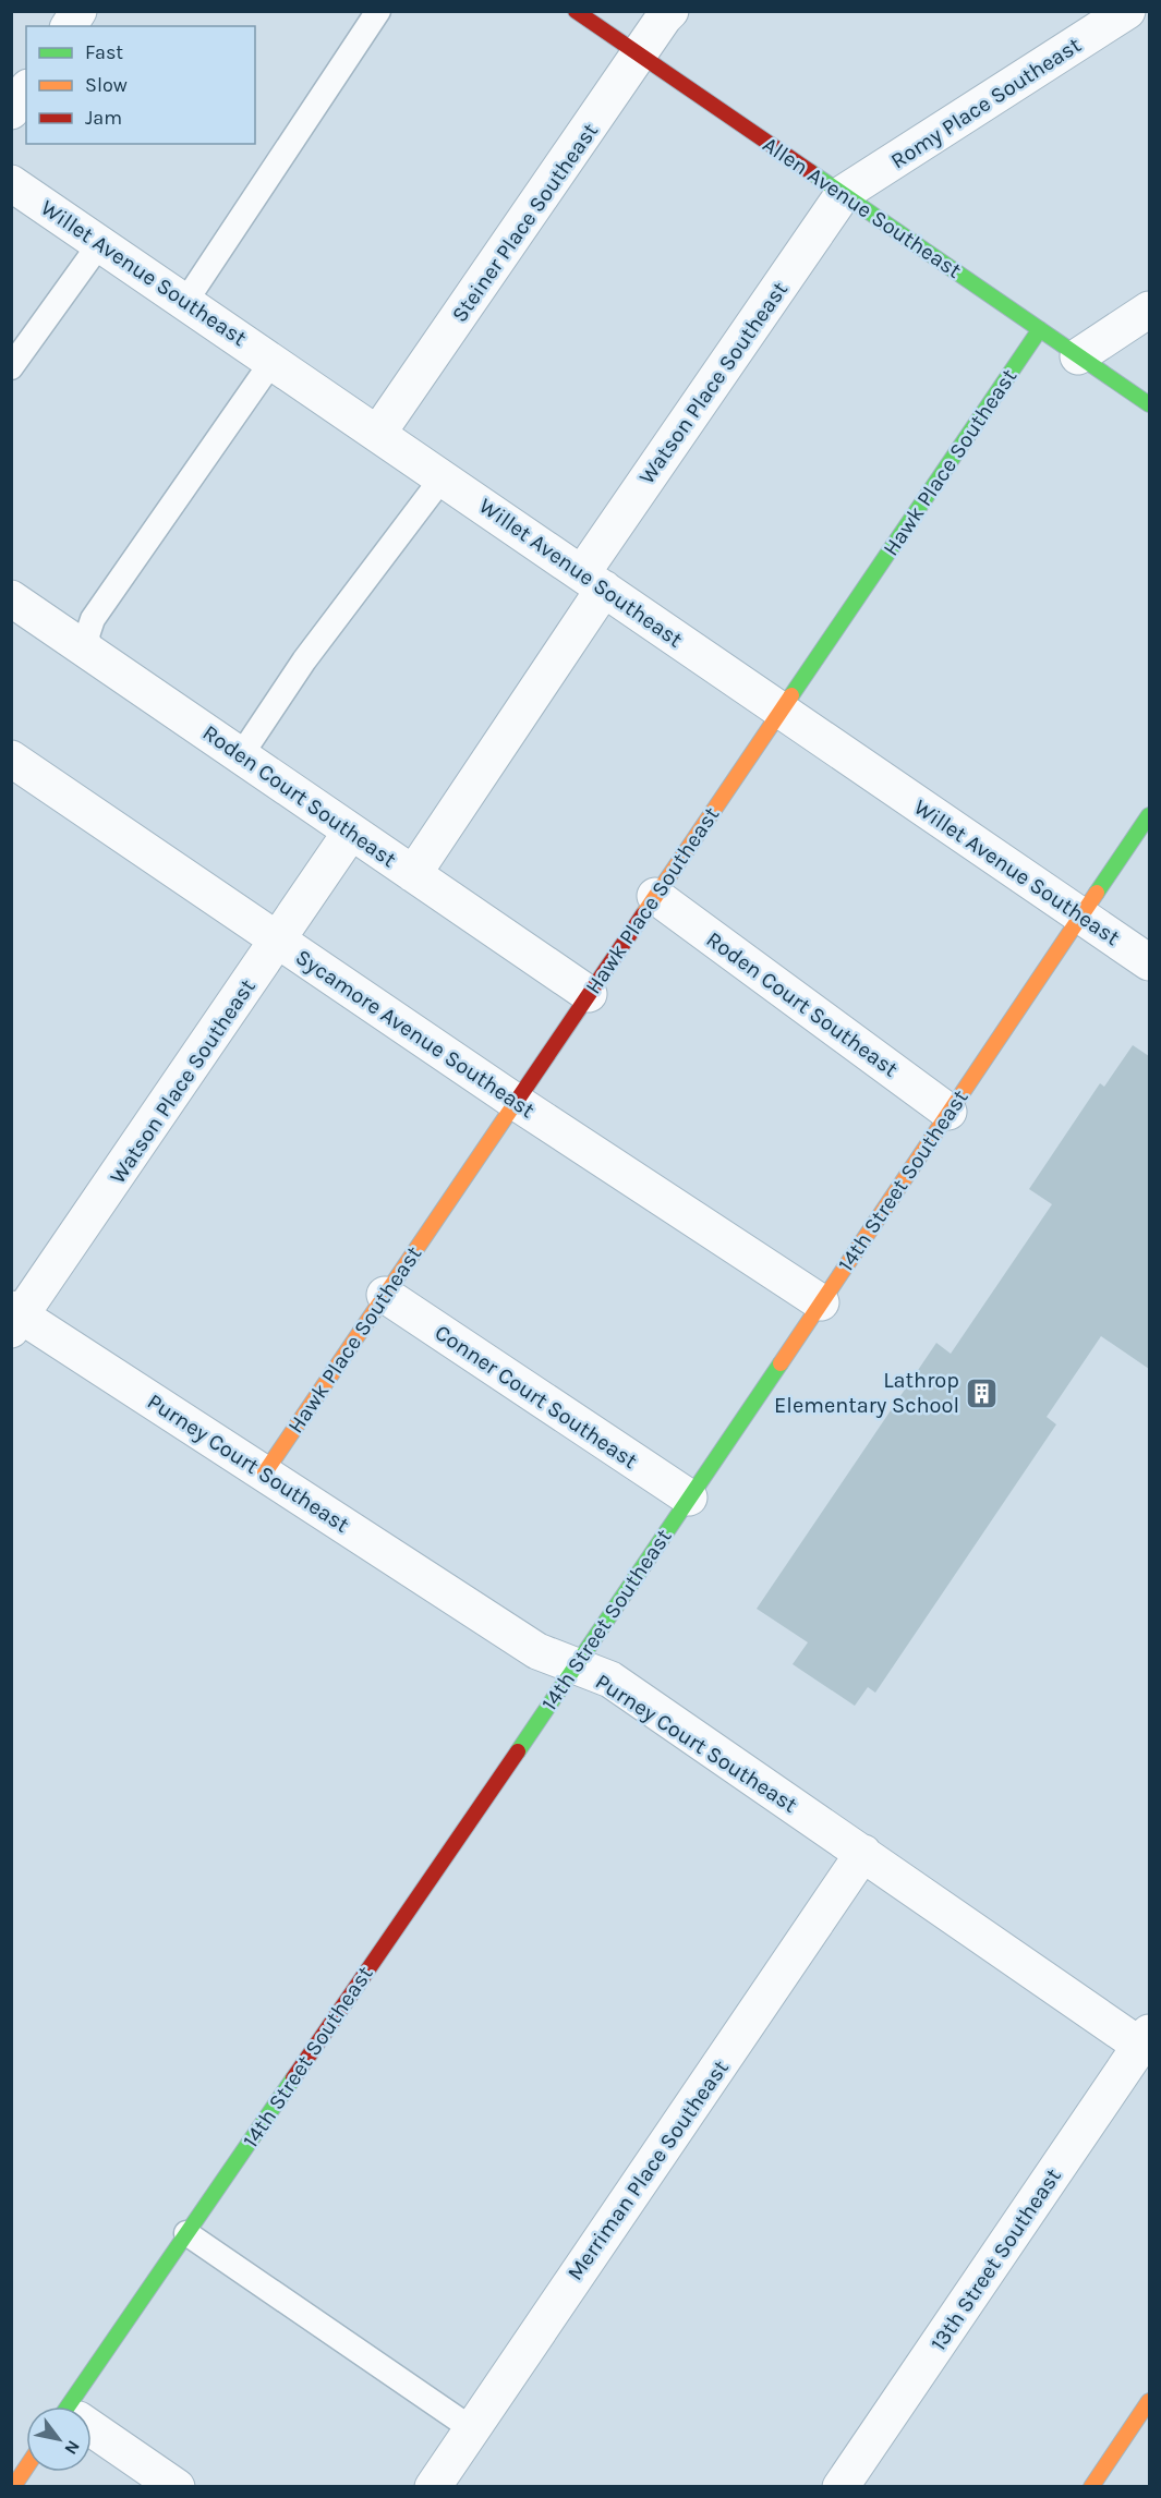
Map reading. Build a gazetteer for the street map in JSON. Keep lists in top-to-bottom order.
{
  "streets": {
    "main road": ["Allen Avenue Southeast", "Hawk Place Southeast", "14th Street Southeast"],
    "street": [
      "Romy Place Southeast",
      "Steiner Place Southeast",
      "Willet Avenue Southeast",
      "Watson Place Southeast",
      "Roden Court Southeast",
      "Sycamore Avenue Southeast",
      "Conner Court Southeast",
      "Purney Court Southeast",
      "Merriman Place Southeast",
      "13th Street Southeast"
    ]
  },
  "crossings": [
    ["Romy Place Southeast", "Allen Avenue Southeast"],
    ["Romy Place Southeast", "Watson Place Southeast"],
    ["Allen Avenue Southeast", "Steiner Place Southeast"],
    ["Allen Avenue Southeast", "Watson Place Southeast"],
    ["Allen Avenue Southeast", "Hawk Place Southeast"],
    ["Steiner Place Southeast", "Willet Avenue Southeast"],
    ["Willet Avenue Southeast", "Watson Place Southeast"],
    ["Willet Avenue Southeast", "Hawk Place Southeast"],
    ["Willet Avenue Southeast", "14th Street Southeast"],
    ["Watson Place Southeast", "Roden Court Southeast"],
    ["Watson Place Southeast", "Sycamore Avenue Southeast"],
    ["Watson Place Southeast", "Purney Court Southeast"],
    ["Hawk Place Southeast", "Roden Court Southeast"],
    ["Hawk Place Southeast", "Sycamore Avenue Southeast"],
    ["Hawk Place Southeast", "Conner Court Southeast"],
    ["Hawk Place Southeast", "Purney Court Southeast"],
    ["Roden Court Southeast", "14th Street Southeast"],
    ["Sycamore Avenue Southeast", "14th Street Southeast"],
    ["14th Street Southeast", "Conner Court Southeast"],
    ["14th Street Southeast", "Purney Court Southeast"],
    ["Purney Court Southeast", "Merriman Place Southeast"],
    ["Purney Court Southeast", "13th Street Southeast"]
  ],
  "places": {
    "building": ["Lathrop Elementary School"]
  },
  "legend": ["Fast", "Slow", "Jam"],
  "north": "bottom right"
}
